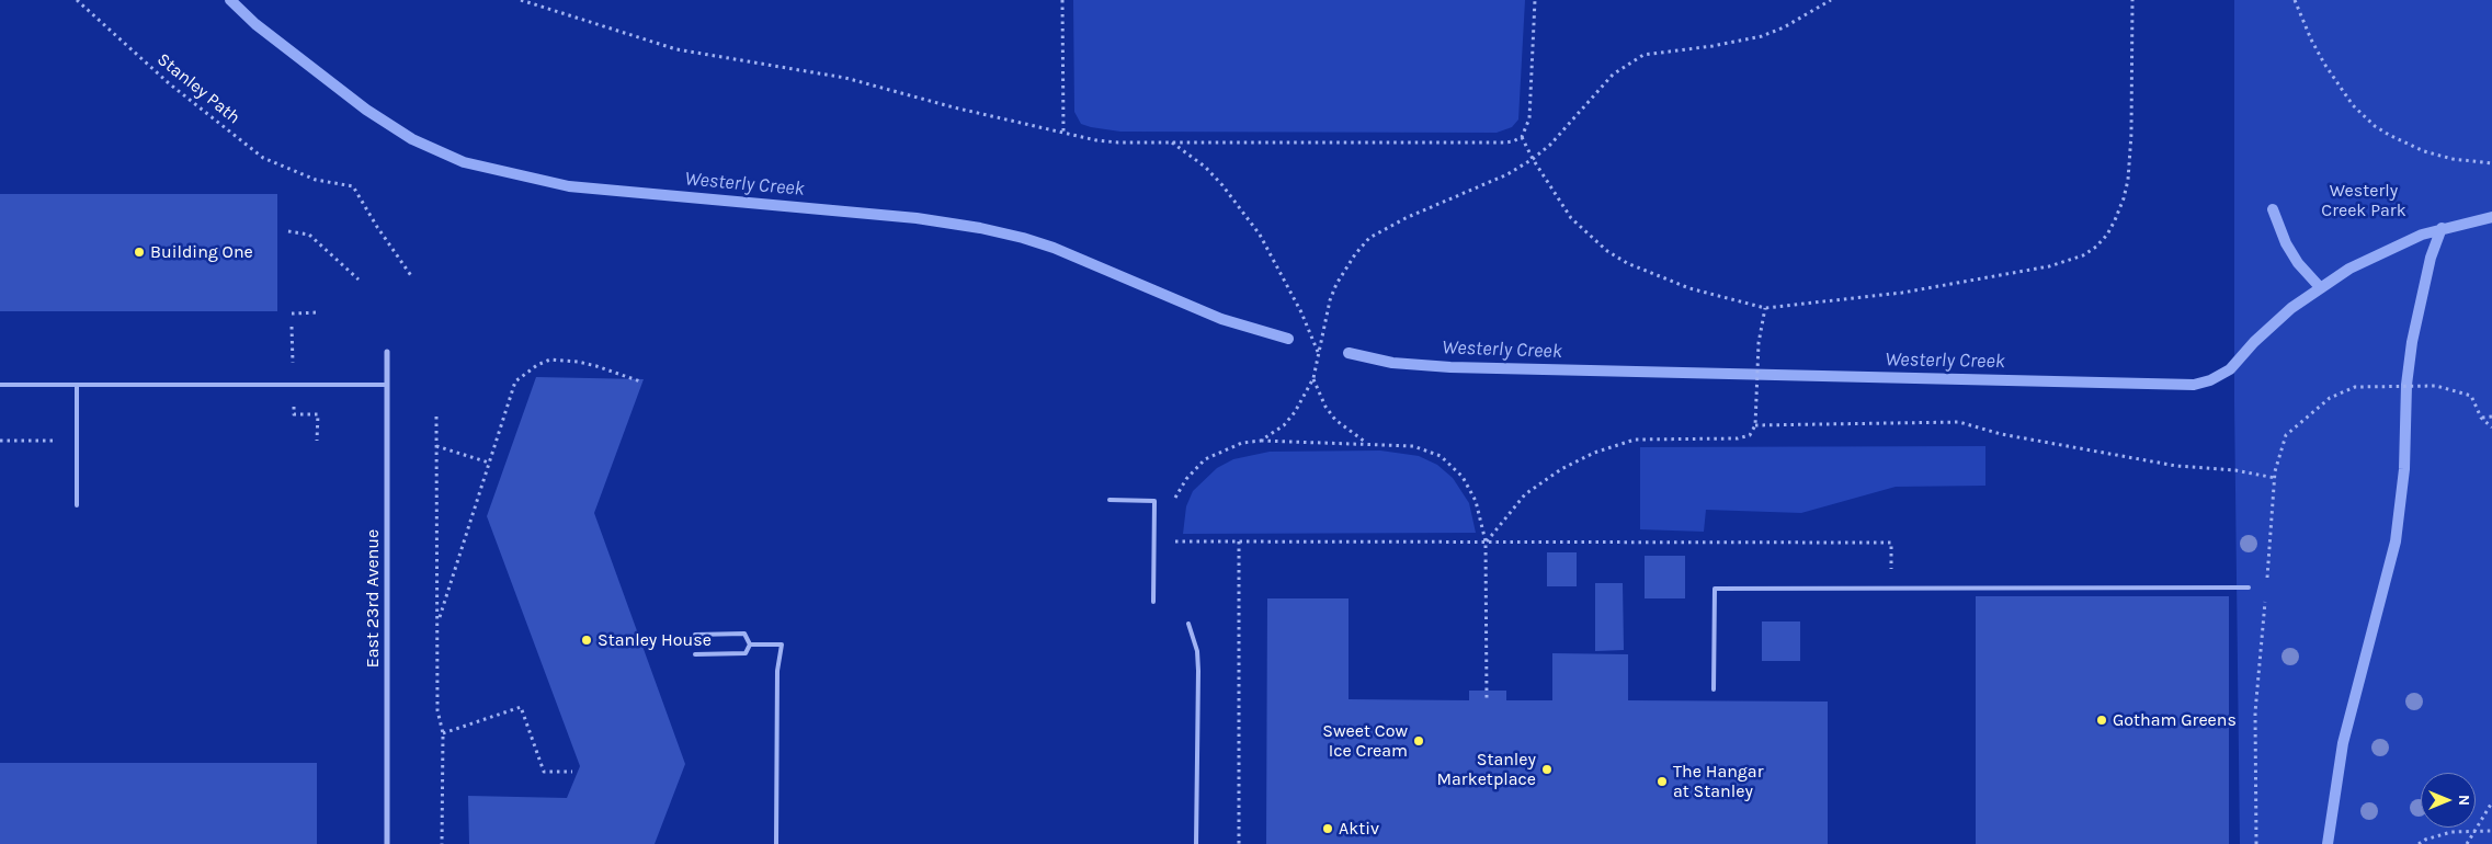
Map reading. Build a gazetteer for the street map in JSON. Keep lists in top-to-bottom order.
{
  "streets": {
    "street": ["East 23rd Avenue"],
    "path": ["Stanley Path"]
  },
  "water": ["Westerly Creek"],
  "parks": ["Westerly Creek Park"],
  "places": [
    "Building One",
    "Stanley House",
    "Gotham Greens",
    "Sweet Cow Ice Cream",
    "Stanley Marketplace",
    "The Hangar at Stanley",
    "Aktiv"
  ],
  "north": "right"
}
